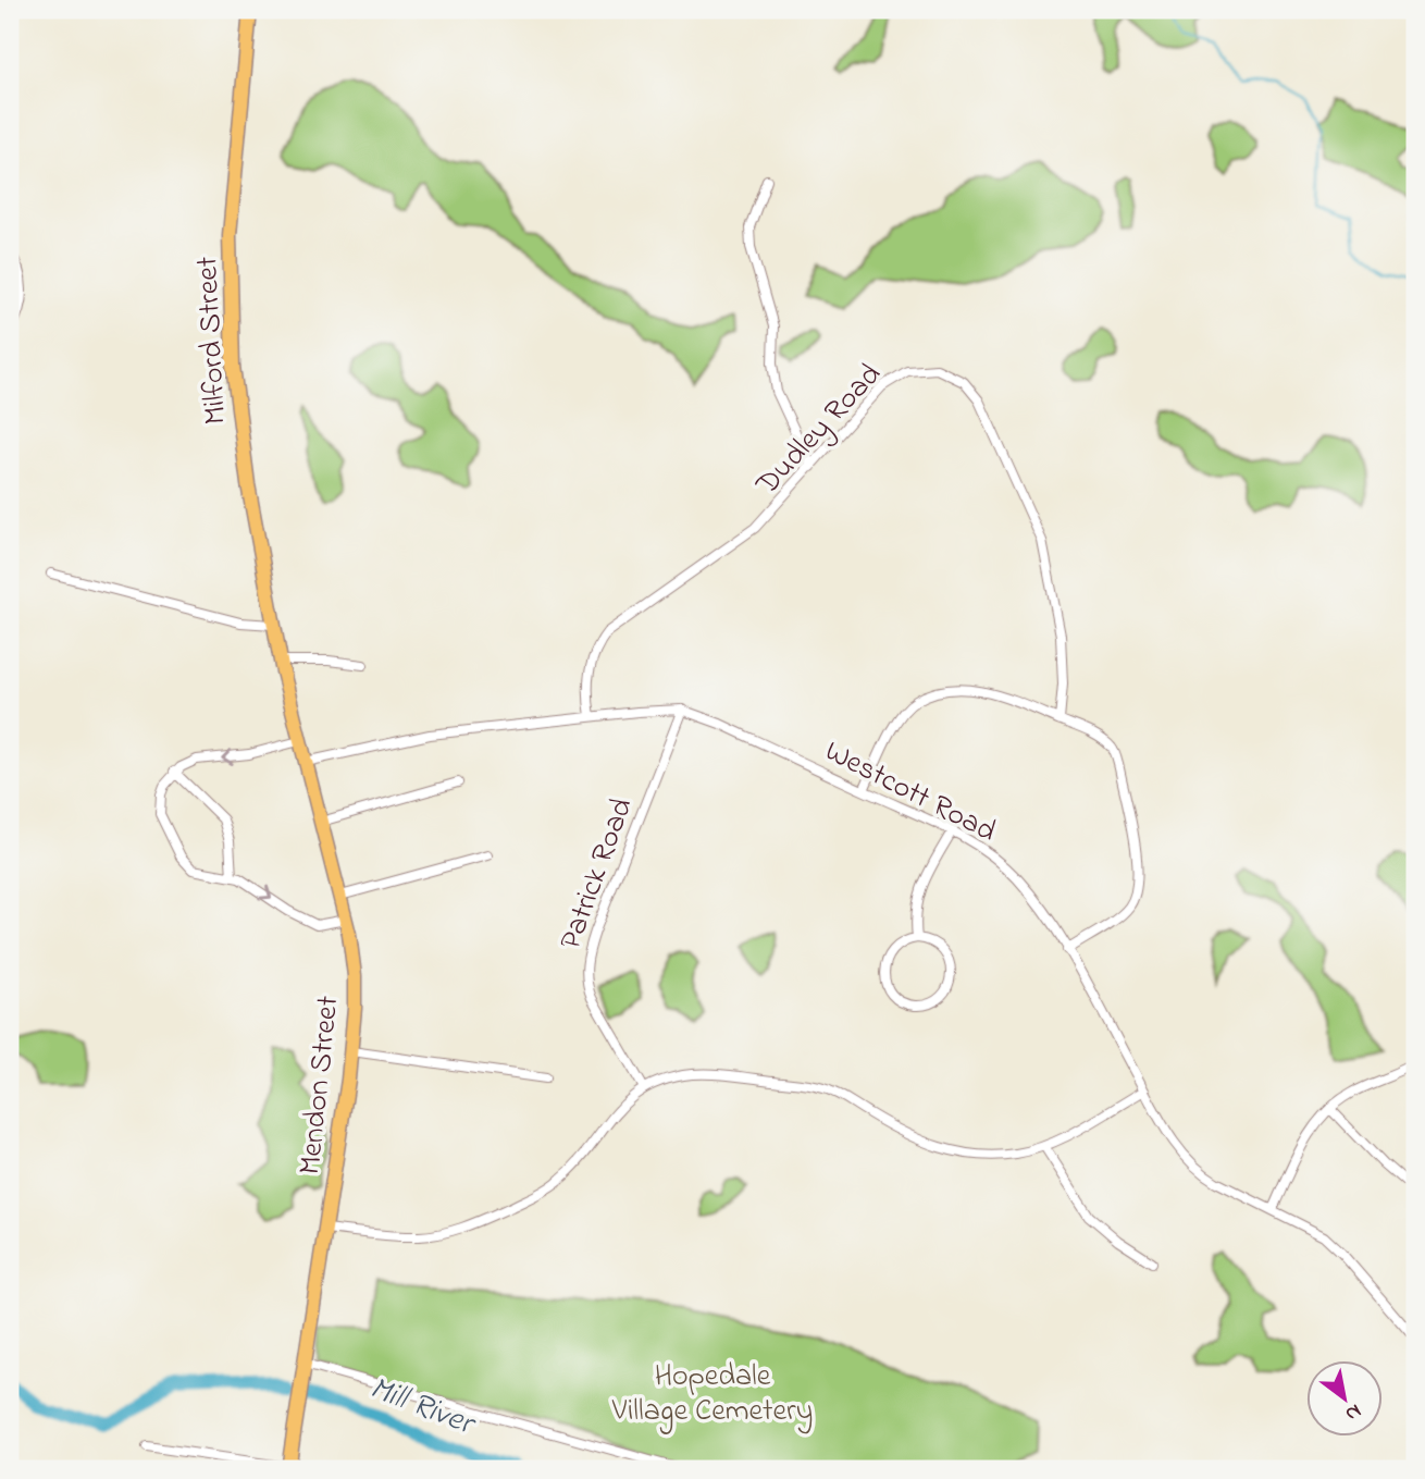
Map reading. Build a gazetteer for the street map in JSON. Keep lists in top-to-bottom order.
{
  "streets": {
    "main road": ["Milford Street", "Mendon Street"],
    "street": ["Dudley Road", "Westcott Road", "Patrick Road"]
  },
  "crossings": [
    ["Milford Street", "Mendon Street"],
    ["Dudley Road", "Westcott Road"],
    ["Westcott Road", "Patrick Road"],
    ["Westcott Road", "Mendon Street"]
  ],
  "water": ["Mill River"],
  "parks": ["Hopedale Village Cemetery"],
  "north": "bottom right"
}
